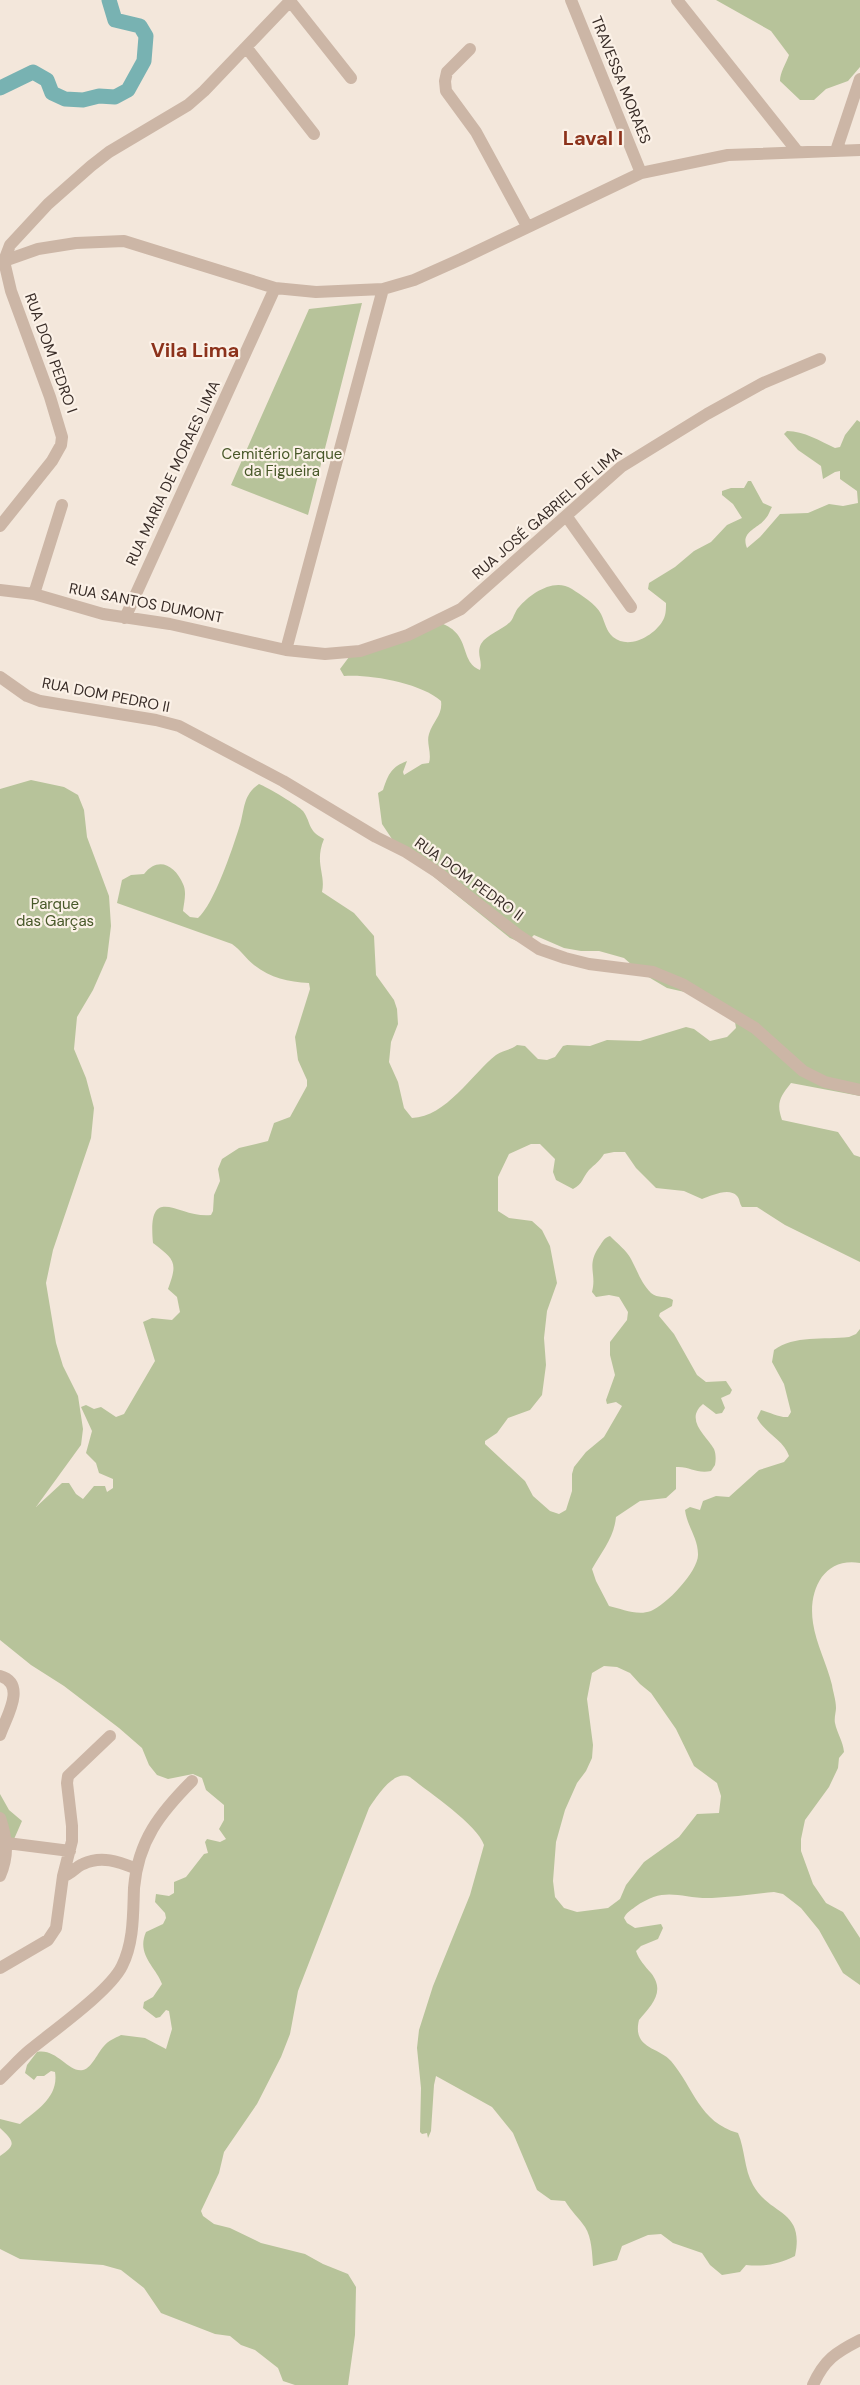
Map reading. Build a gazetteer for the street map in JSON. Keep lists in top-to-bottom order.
{
  "streets": {
    "street": [
      "TRAVESSA MORAES",
      "RUA DOM PEDRO I",
      "RUA MARIA DE MORAES LIMA",
      "RUA JOSÉ GABRIEL DE LIMA",
      "RUA SANTOS DUMONT",
      "RUA DOM PEDRO II"
    ]
  },
  "crossings": [
    ["RUA MARIA DE MORAES LIMA", "RUA SANTOS DUMONT"],
    ["RUA JOSÉ GABRIEL DE LIMA", "RUA SANTOS DUMONT"]
  ],
  "districts": ["Laval I", "Vila Lima"],
  "parks": ["Cemitério Parque da Figueira", "Parque das Garças"]
}
